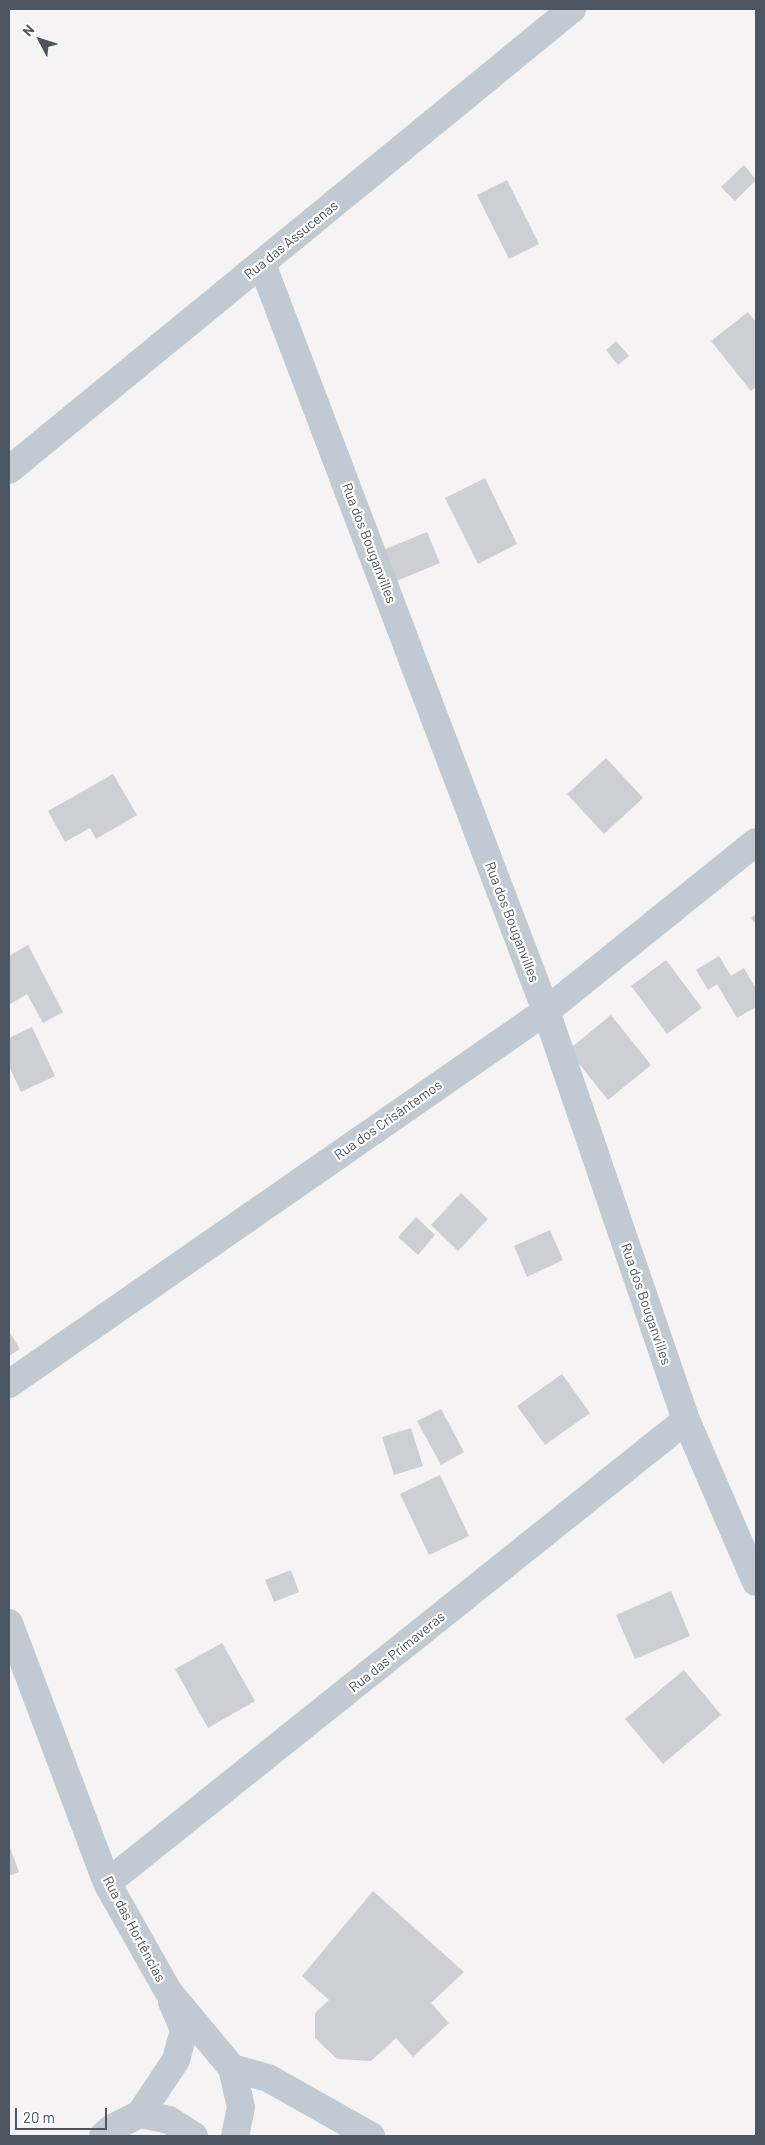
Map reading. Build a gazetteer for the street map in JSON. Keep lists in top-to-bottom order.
{
  "streets": {
    "street": [
      "Rua das Assucenas",
      "Rua dos Bouganvilles",
      "Rua dos Crisântemos",
      "Rua das Primaveras",
      "Rua das Hortências"
    ]
  },
  "crossings": [
    ["Rua das Assucenas", "Rua dos Bouganvilles"],
    ["Rua dos Bouganvilles", "Rua dos Crisântemos"],
    ["Rua dos Bouganvilles", "Rua das Primaveras"],
    ["Rua das Primaveras", "Rua das Hortências"]
  ],
  "scale_bar": "20 m",
  "north": "top left"
}
